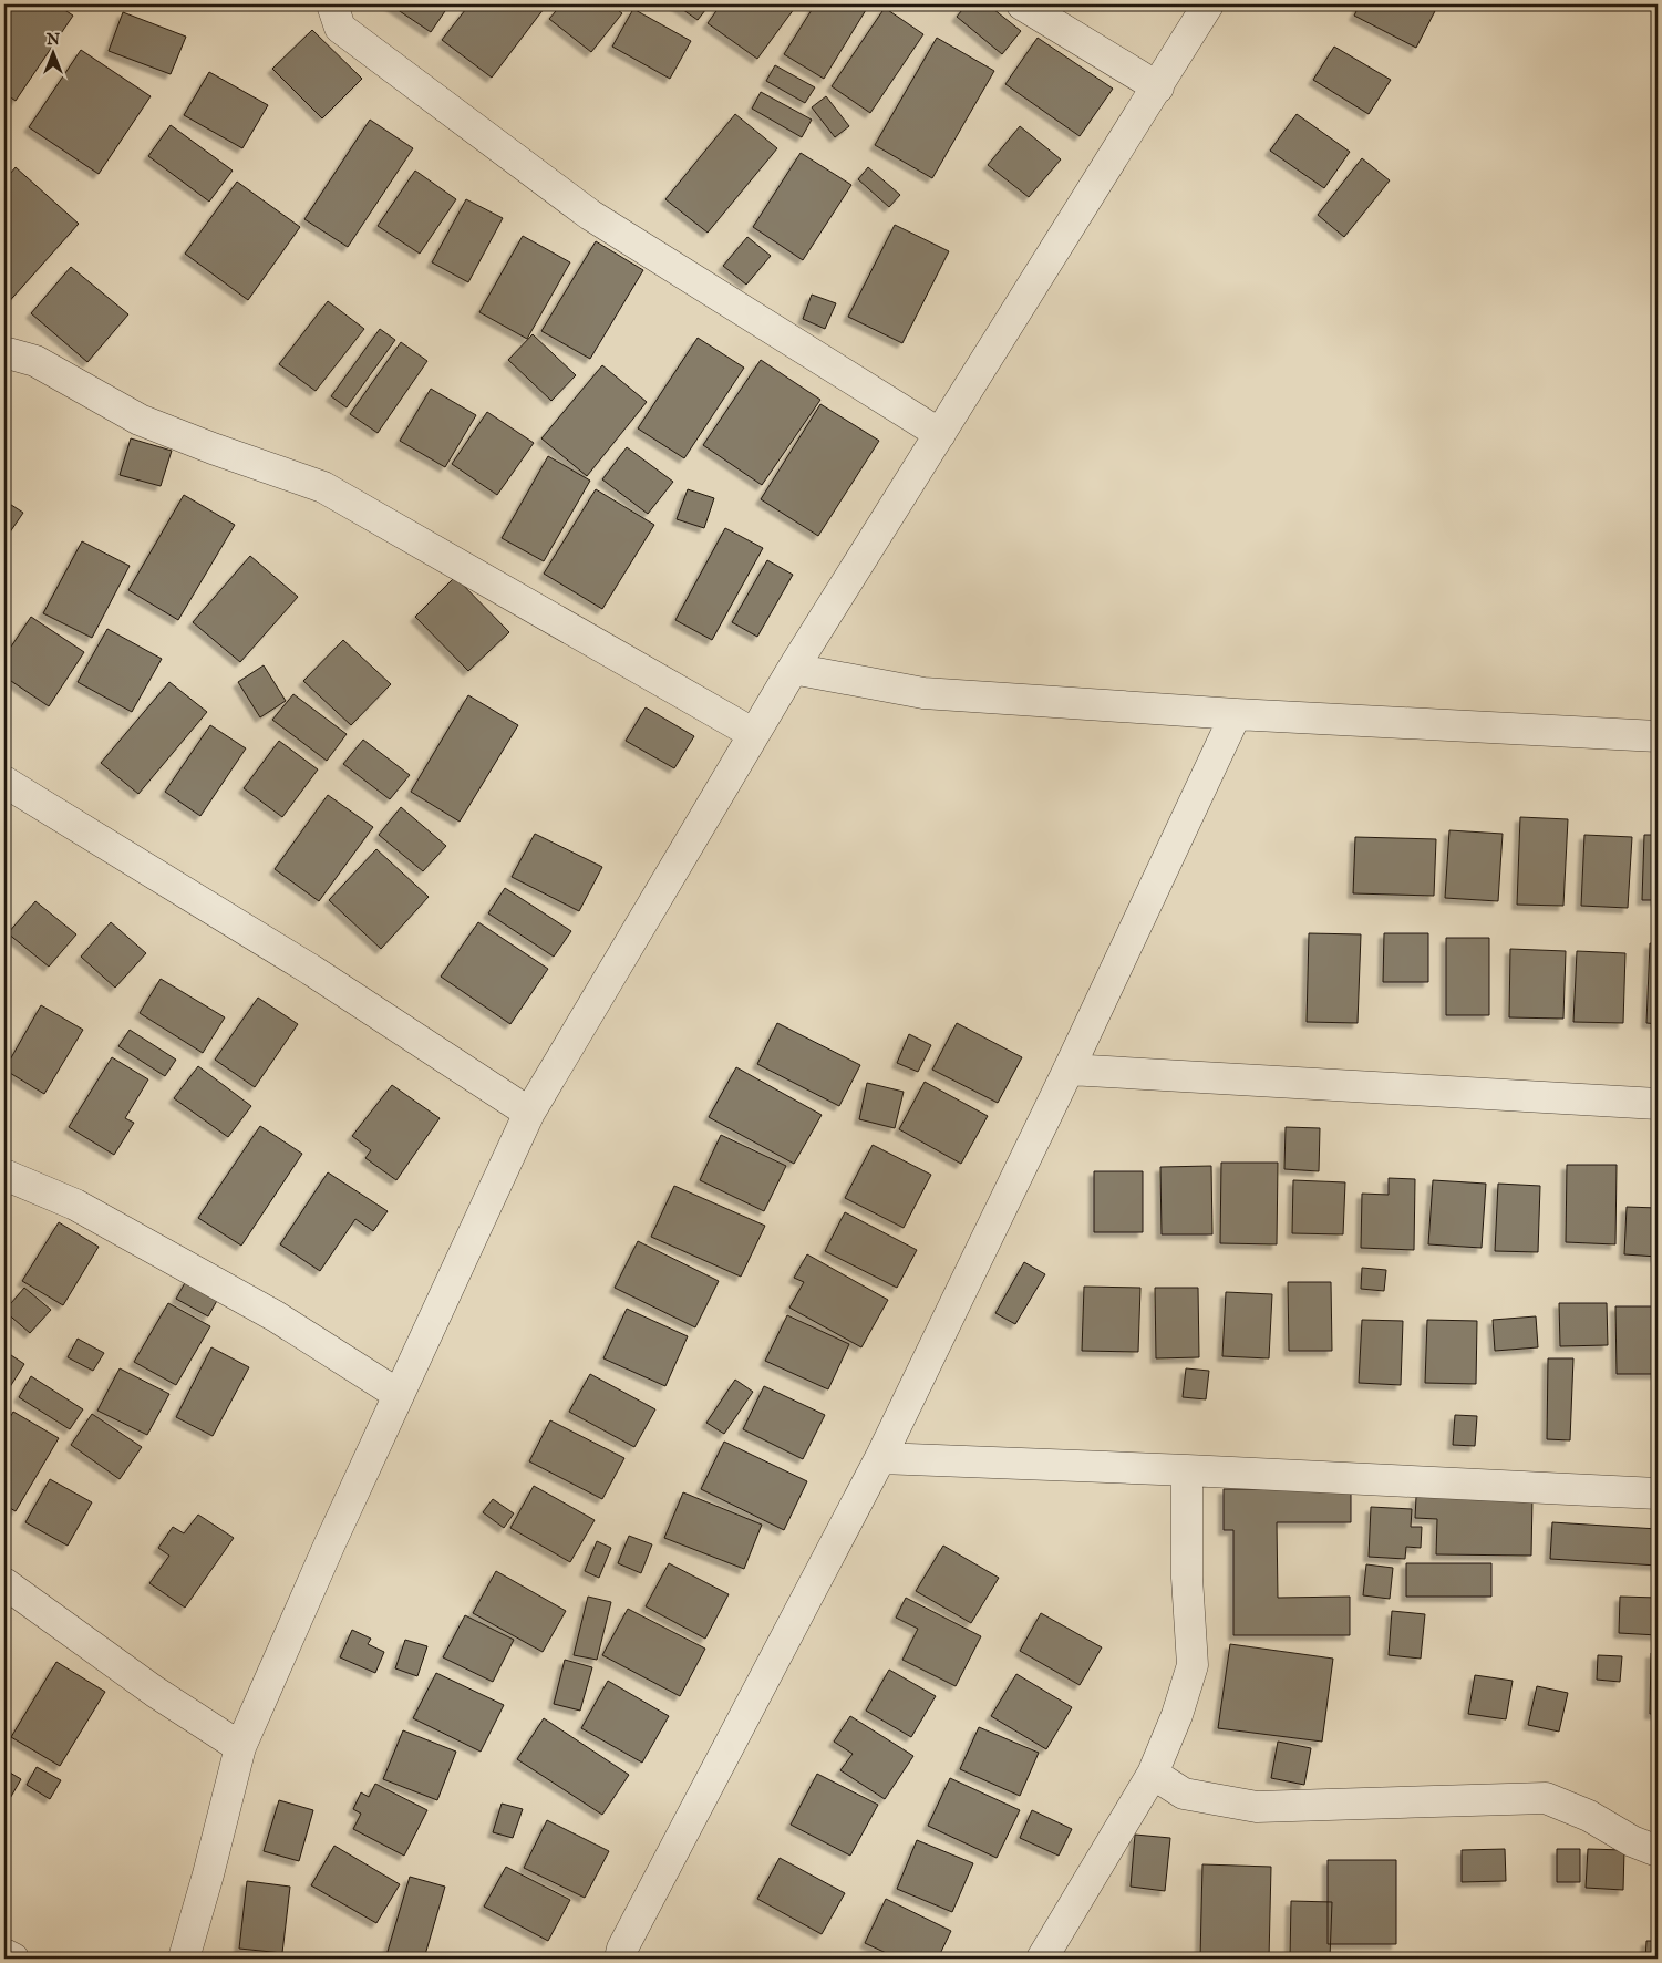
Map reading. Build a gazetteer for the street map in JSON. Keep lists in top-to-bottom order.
{
  "north": "top"
}
